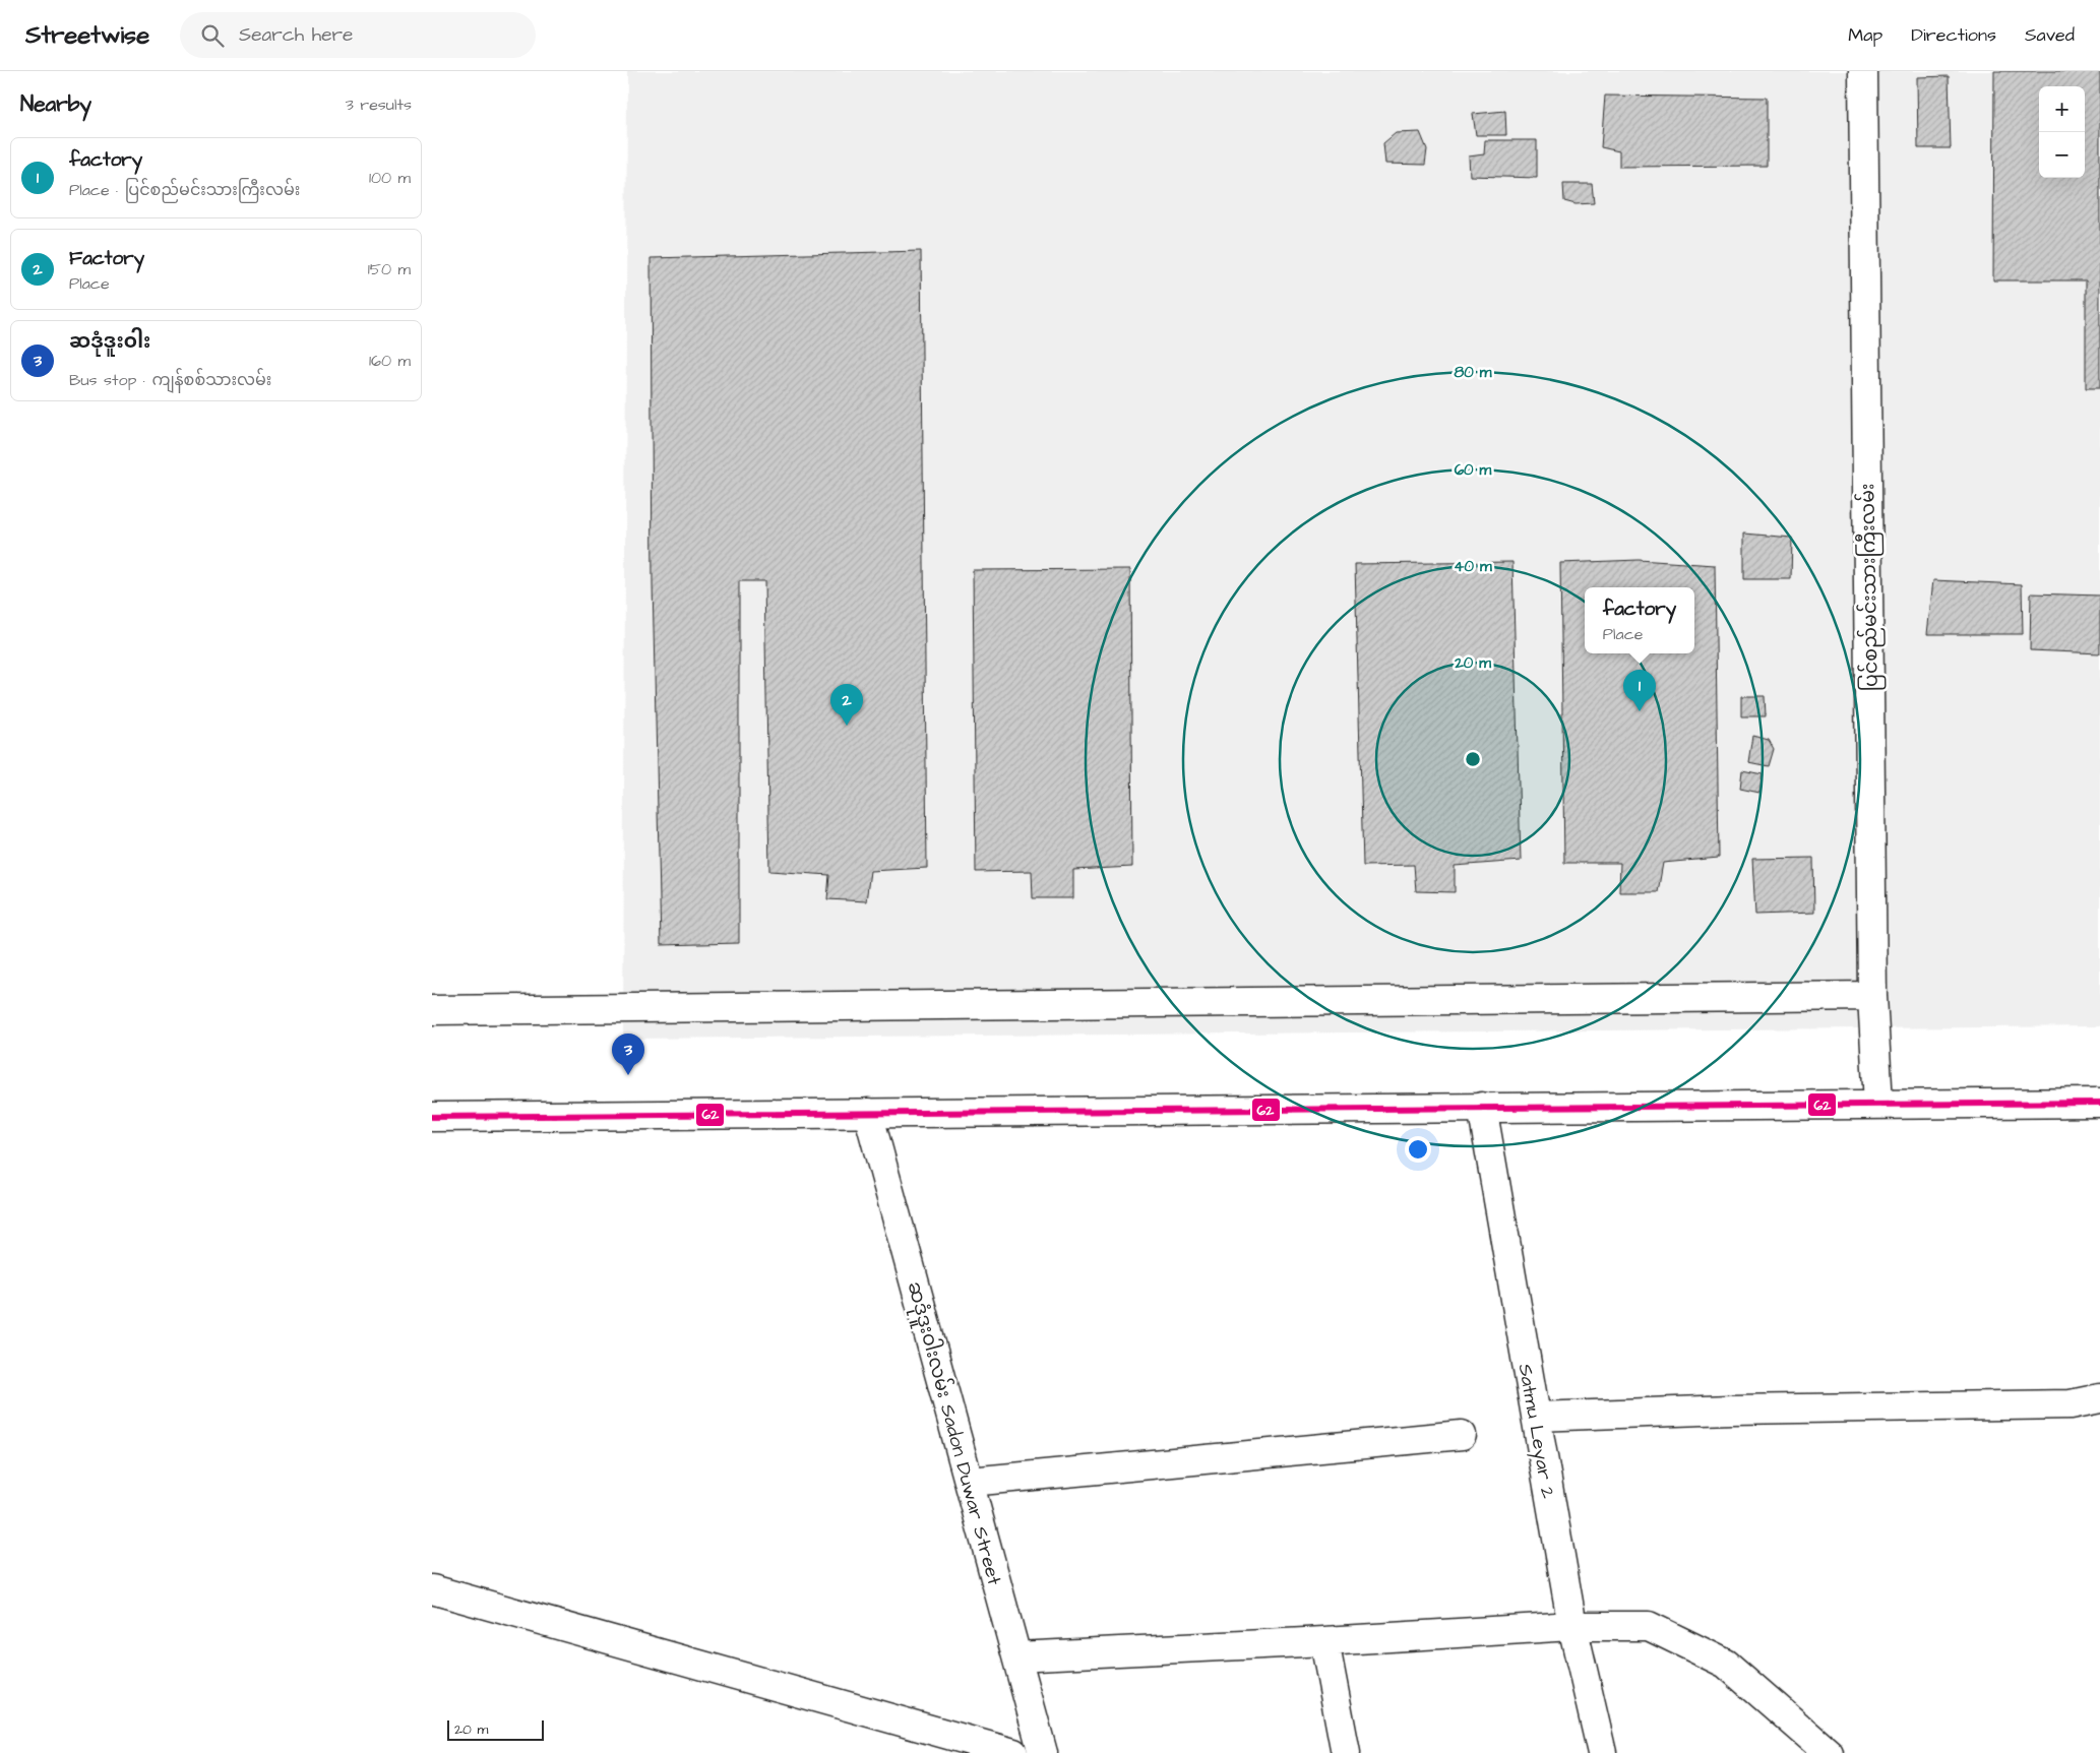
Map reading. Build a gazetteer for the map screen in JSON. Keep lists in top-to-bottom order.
{
  "streets": {
    "street": ["ပြင်စည်မင်းသားကြီးလမ်း", "Satmu Leyar 2", "ဆဒုံဒူးဝါးလမ်း Sadon Duwar Street"]
  },
  "lines": ["transit line 62"],
  "scale_bar": "20 m",
  "page": {
    "header": "Streetwise",
    "search": "Search here",
    "nav": ["Map", "Directions", "Saved"],
    "heading": ["Nearby", "3 results"],
    "map_buttons": ["+", "−"],
    "list": [
      {
        "mark": "1",
        "name": "factory",
        "note": "Place · ပြင်စည်မင်းသားကြီးလမ်း",
        "value": "100 m"
      },
      {
        "mark": "2",
        "name": "Factory",
        "note": "Place",
        "value": "150 m"
      },
      {
        "mark": "3",
        "name": "ဆဒုံဒူးဝါး",
        "note": "Bus stop · ကျန်စစ်သားလမ်း",
        "value": "160 m"
      }
    ],
    "popup": ["factory", "Place"],
    "pins": ["1", "2", "3"],
    "scale": "20 m"
  },
  "rings": [
    "80 m",
    "60 m",
    "40 m",
    "20 m"
  ]
}
